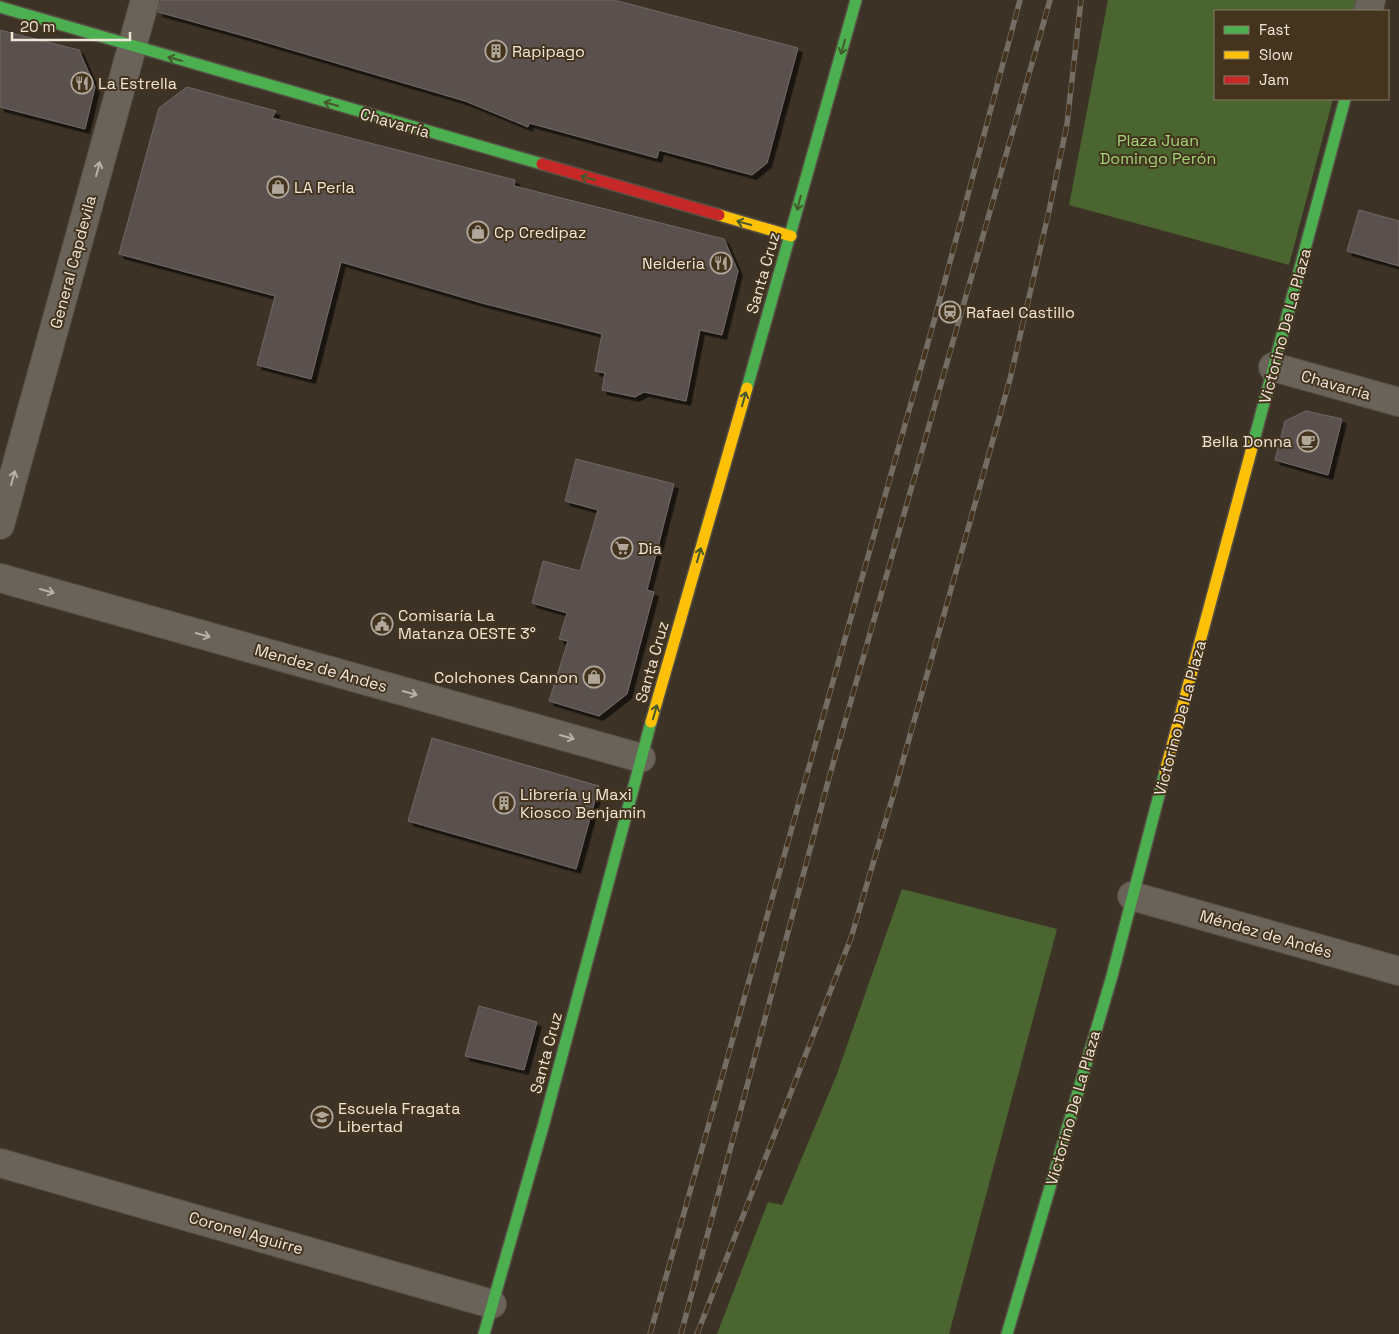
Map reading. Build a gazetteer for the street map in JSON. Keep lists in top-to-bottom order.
{
  "streets": {
    "street": [
      "Chavarría",
      "General Capdevila",
      "Santa Cruz",
      "Victorino De La Plaza",
      "Mendez de Andes",
      "Méndez de Andés",
      "Coronel Aguirre"
    ]
  },
  "crossings": [
    ["Chavarría", "General Capdevila"],
    ["Chavarría", "Santa Cruz"],
    ["Chavarría", "Victorino De La Plaza"],
    ["Santa Cruz", "Mendez de Andes"],
    ["Santa Cruz", "Coronel Aguirre"],
    ["Victorino De La Plaza", "Méndez de Andés"]
  ],
  "one_way": ["Chavarría", "General Capdevila", "Mendez de Andes"],
  "parks": ["Plaza Juan Domingo Perón"],
  "places": {
    "building": ["Rapipago", "Librería y Maxi Kiosco Benjamin"],
    "restaurant": ["La Estrella", "Nelderia"],
    "shop": ["LA Perla", "Cp Credipaz", "Colchones Cannon"],
    "station": ["Rafael Castillo"],
    "cafe": ["Bella Donna"],
    "supermarket": ["Dia"],
    "public building": ["Comisaría La Matanza OESTE 3°"],
    "school or university": ["Escuela Fragata Libertad"]
  },
  "legend": ["Fast", "Slow", "Jam"],
  "scale_bar": "20 m"
}
